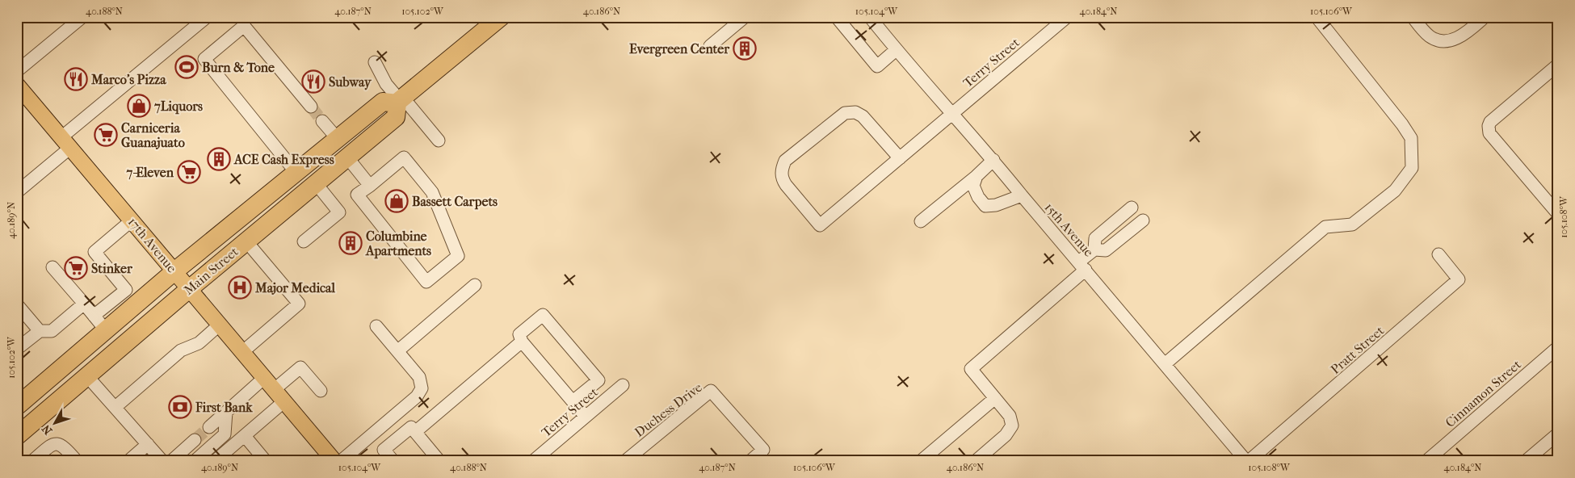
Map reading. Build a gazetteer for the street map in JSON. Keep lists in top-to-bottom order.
{
  "streets": {
    "highway": ["Main Street"],
    "main road": ["17th Avenue"],
    "street": [
      "Terry Street",
      "15th Avenue",
      "Pratt Street",
      "Cinnamon Street",
      "Duchess Drive"
    ]
  },
  "crossings": [
    ["Terry Street", "15th Avenue"],
    ["15th Avenue", "Pratt Street"],
    ["17th Avenue", "Main Street"]
  ],
  "places": {
    "building": ["Evergreen Center", "ACE Cash Express", "Columbine Apartments"],
    "sports": ["Burn & Tone"],
    "restaurant": ["Marco's Pizza", "Subway"],
    "shop": ["7Liquors", "Bassett Carpets"],
    "supermarket": ["Carniceria Guanajuato", "7-Eleven", "Stinker"],
    "hospital": ["Major Medical"],
    "bank": ["First Bank"]
  },
  "north": "bottom left",
  "coordinates": [
    "40.188°N",
    "40.187°N",
    "105.102°W",
    "40.186°N",
    "105.104°W",
    "40.184°N",
    "105.106°W",
    "105.108°W",
    "40.189°N"
  ]
}
